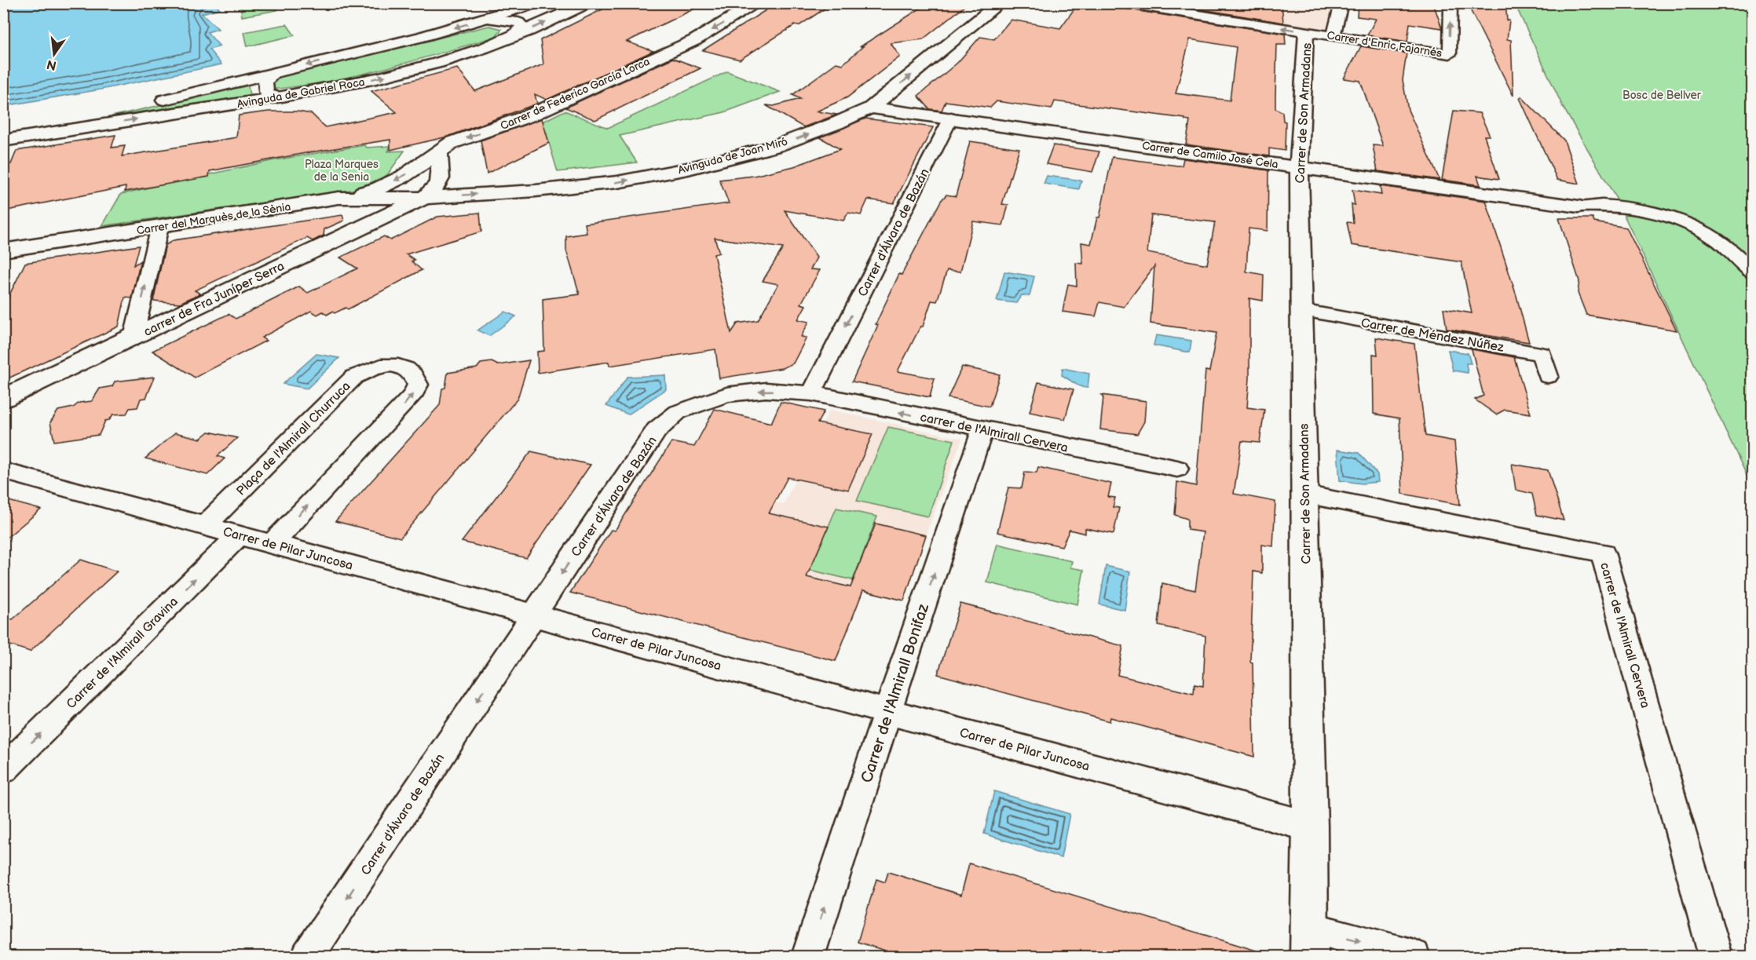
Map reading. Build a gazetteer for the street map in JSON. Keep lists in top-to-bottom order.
{
  "streets": {
    "main road": [
      "Avinguda de Gabriel Roca",
      "Carrer de Federico García Lorca",
      "Carrer de Son Armadans",
      "Carrer de Camilo José Cela",
      "Avinguda de Joan Miró",
      "Carrer del Marquès de la Sènia",
      "carrer de Fra Juníper Serra"
    ],
    "street": [
      "Carrer d'Enric Fajarnés",
      "Carrer d'Álvaro de Bazán",
      "Carrer de Méndez Núñez",
      "carrer de l'Almirall Cervera",
      "Plaça de l'Almirall Churruca",
      "Carrer de Pilar Juncosa",
      "Carrer de l'Almirall Gravina",
      "Carrer de l'Almirall Bonifaz"
    ]
  },
  "crossings": [
    ["Carrer d'Enric Fajarnés", "Carrer de Son Armadans"],
    ["Carrer de Federico García Lorca", "Carrer del Marquès de la Sènia"],
    ["Carrer de Son Armadans", "Carrer de Camilo José Cela"],
    ["Carrer de Son Armadans", "Carrer de Méndez Núñez"],
    ["Carrer de Son Armadans", "carrer de l'Almirall Cervera"],
    ["Carrer de Son Armadans", "Carrer de Pilar Juncosa"],
    ["Carrer de Camilo José Cela", "Avinguda de Joan Miró"],
    ["Carrer de Camilo José Cela", "Carrer d'Álvaro de Bazán"],
    ["Avinguda de Joan Miró", "Carrer del Marquès de la Sènia"],
    ["Avinguda de Joan Miró", "carrer de Fra Juníper Serra"],
    ["Carrer del Marquès de la Sènia", "carrer de Fra Juníper Serra"],
    ["Carrer d'Álvaro de Bazán", "carrer de l'Almirall Cervera"],
    ["Carrer d'Álvaro de Bazán", "Carrer de Pilar Juncosa"],
    ["carrer de l'Almirall Cervera", "Carrer de l'Almirall Bonifaz"],
    ["Plaça de l'Almirall Churruca", "Carrer de Pilar Juncosa"],
    ["Carrer de Pilar Juncosa", "Carrer de l'Almirall Gravina"],
    ["Carrer de Pilar Juncosa", "Carrer de l'Almirall Bonifaz"]
  ],
  "one_way": [
    "Carrer de Federico García Lorca",
    "Avinguda de Joan Miró",
    "Carrer d'Álvaro de Bazán",
    "Carrer de l'Almirall Gravina",
    "Carrer de l'Almirall Bonifaz"
  ],
  "parks": ["Bosc de Bellver", "Plaza Marques de la Senia"],
  "north": "bottom"
}
